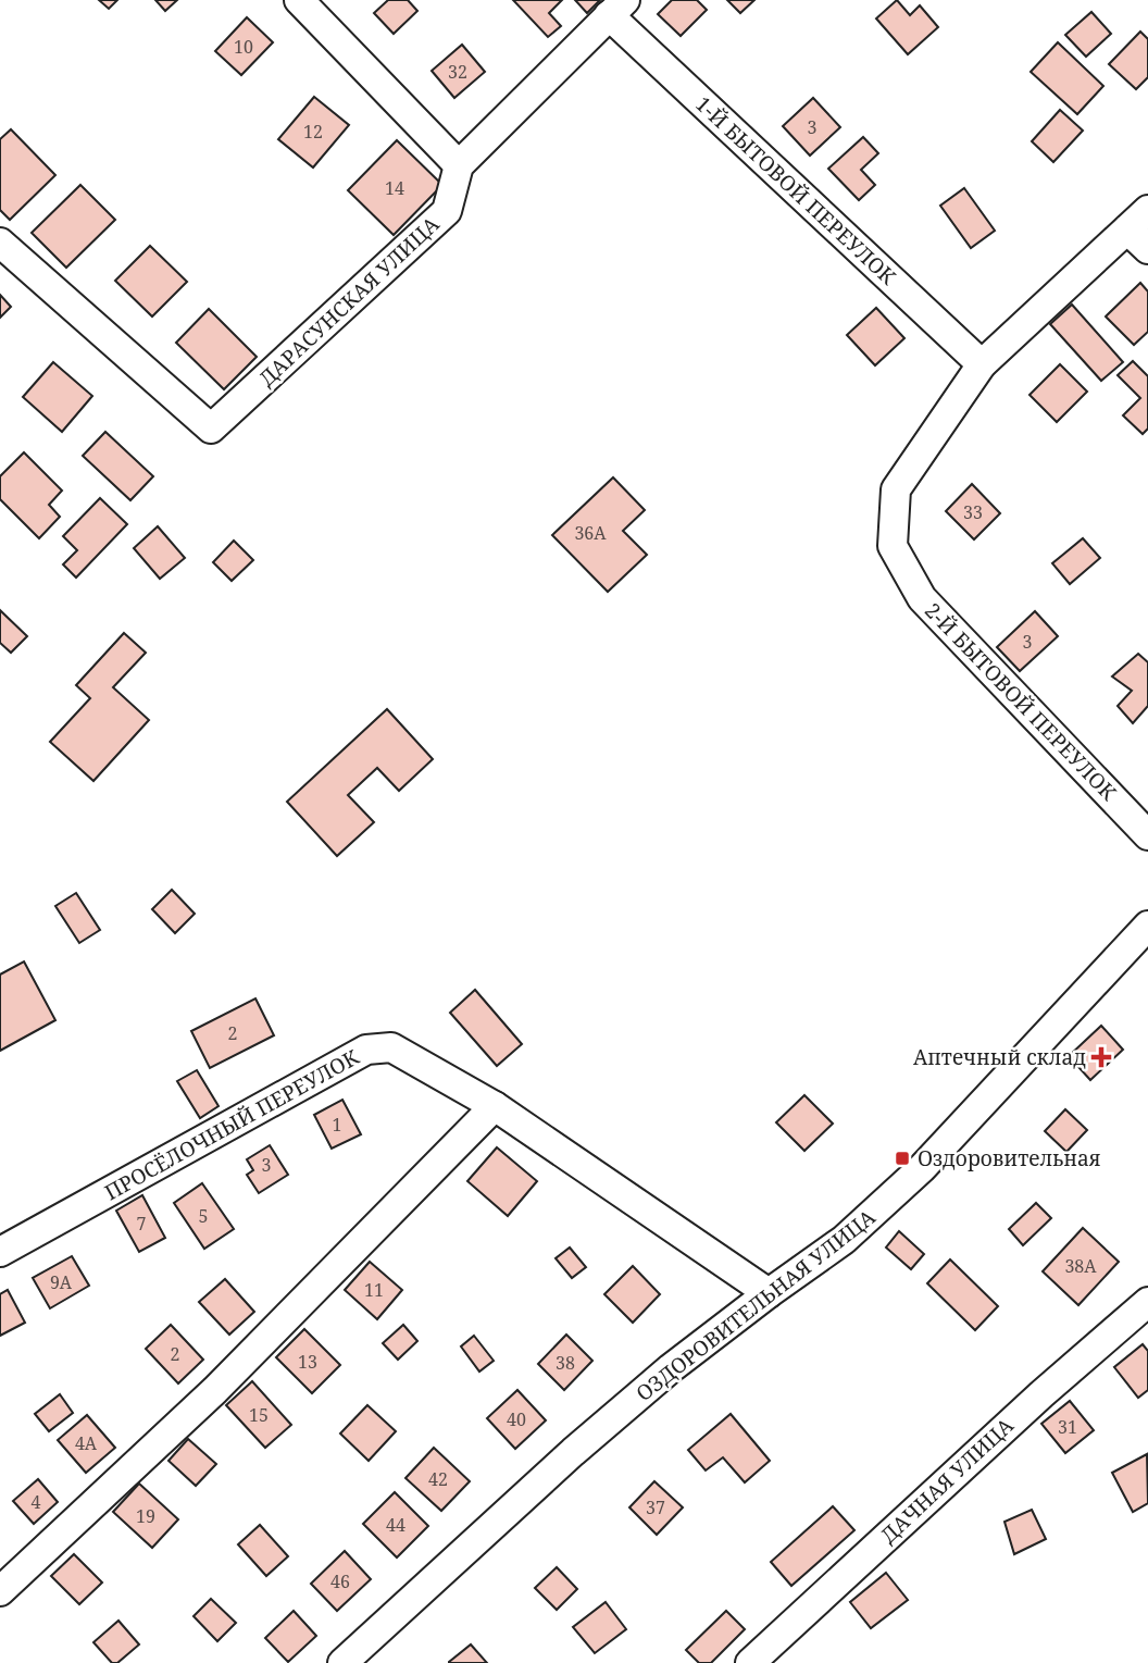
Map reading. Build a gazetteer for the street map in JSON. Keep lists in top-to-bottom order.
{
  "streets": {
    "street": [
      "1-Й БЫТОВОЙ ПЕРЕУЛОК",
      "ДАРАСУНСКАЯ УЛИЦА",
      "2-Й БЫТОВОЙ ПЕРЕУЛОК",
      "ПРОСЁЛОЧНЫЙ ПЕРЕУЛОК",
      "ОЗДОРОВИТЕЛЬНАЯ УЛИЦА",
      "ДАЧНАЯ УЛИЦА"
    ]
  },
  "crossings": [
    ["1-Й БЫТОВОЙ ПЕРЕУЛОК", "2-Й БЫТОВОЙ ПЕРЕУЛОК"],
    ["ПРОСЁЛОЧНЫЙ ПЕРЕУЛОК", "ОЗДОРОВИТЕЛЬНАЯ УЛИЦА"]
  ],
  "places": {
    "health": ["Аптечный склад"],
    "transit": ["Оздоровительная"]
  },
  "house_numbers": [
    "10",
    "32",
    "3",
    "12",
    "14",
    "33",
    "36А",
    "3",
    "2",
    "1",
    "3",
    "5",
    "7",
    "38А",
    "9А",
    "11",
    "2",
    "13",
    "38",
    "15",
    "40",
    "31",
    "4А",
    "42",
    "4",
    "37",
    "19",
    "44",
    "46"
  ]
}
